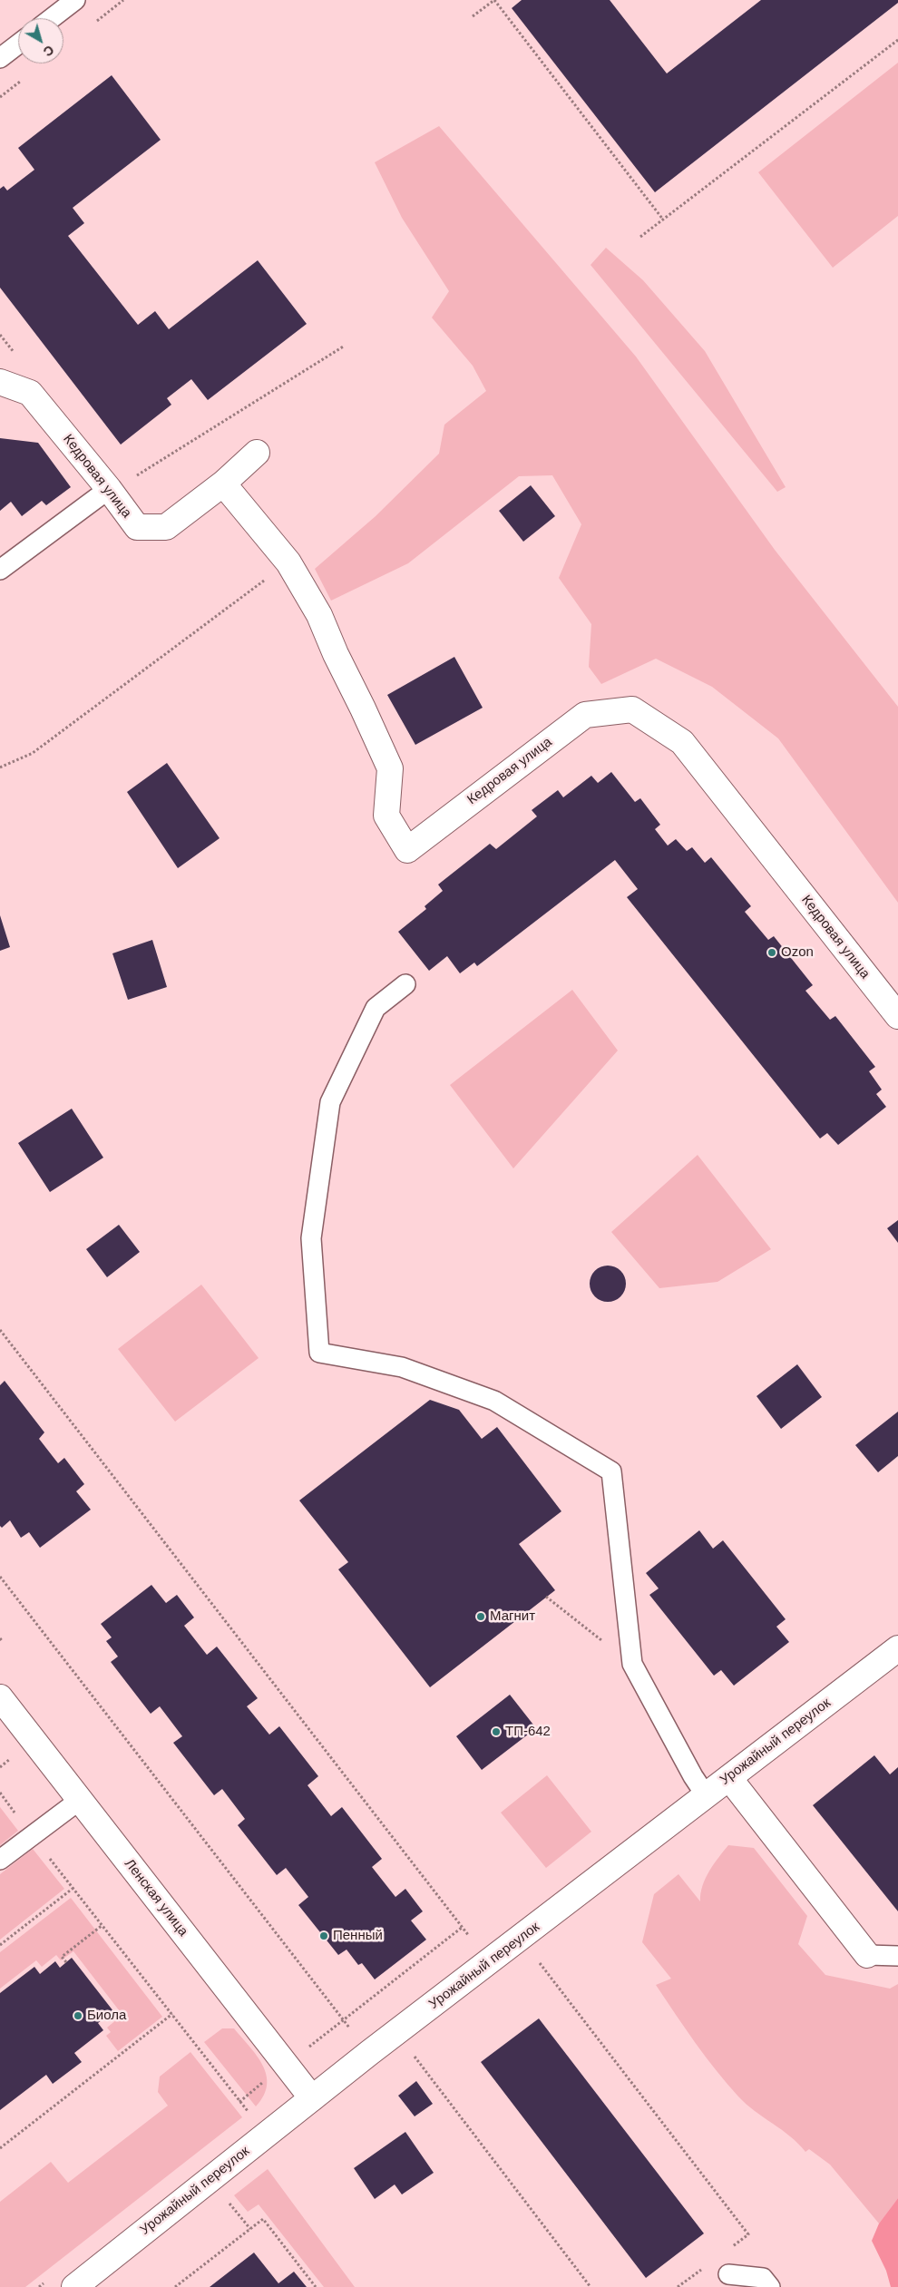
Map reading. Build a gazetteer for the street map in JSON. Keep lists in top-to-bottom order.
{
  "streets": {
    "street": ["Кедровая улица", "Урожайный переулок", "Ленская улица"]
  },
  "crossings": [
    ["Урожайный переулок", "Ленская улица"]
  ],
  "places": [
    "Ozon",
    "Магнит",
    "ТП-642",
    "Пенный",
    "Биола"
  ],
  "north": "bottom right"
}
